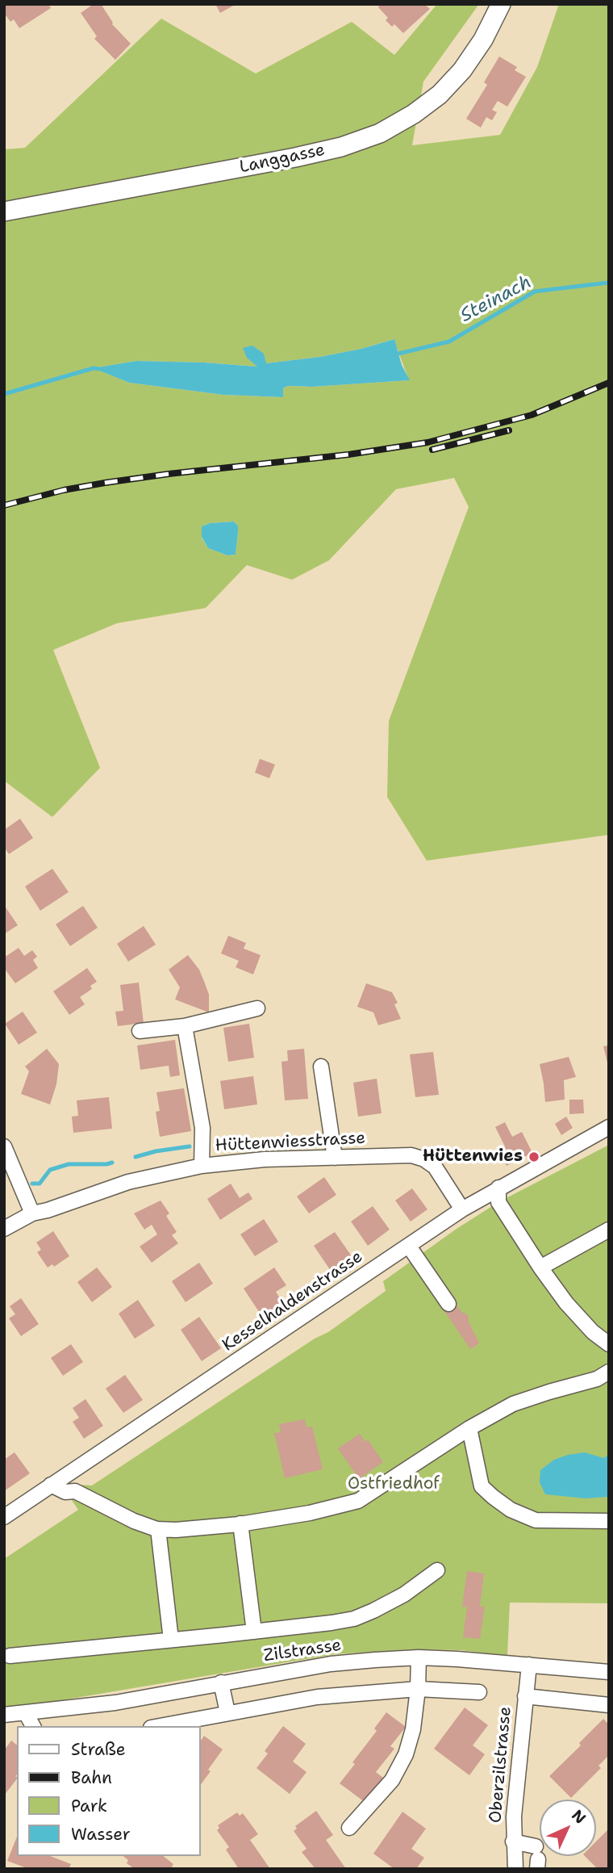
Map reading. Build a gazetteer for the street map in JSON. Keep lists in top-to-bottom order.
{
  "streets": {
    "main road": ["Langgasse"],
    "street": [
      "Hüttenwiesstrasse",
      "Kesselhaldenstrasse",
      "Zilstrasse",
      "Oberzilstrasse"
    ]
  },
  "crossings": [
    ["Hüttenwiesstrasse", "Kesselhaldenstrasse"],
    ["Zilstrasse", "Oberzilstrasse"]
  ],
  "water": ["Steinach"],
  "parks": ["Ostfriedhof"],
  "places": ["Hüttenwies"],
  "legend": [
    "Straße",
    "Bahn",
    "Park",
    "Wasser"
  ],
  "north": "top right"
}
